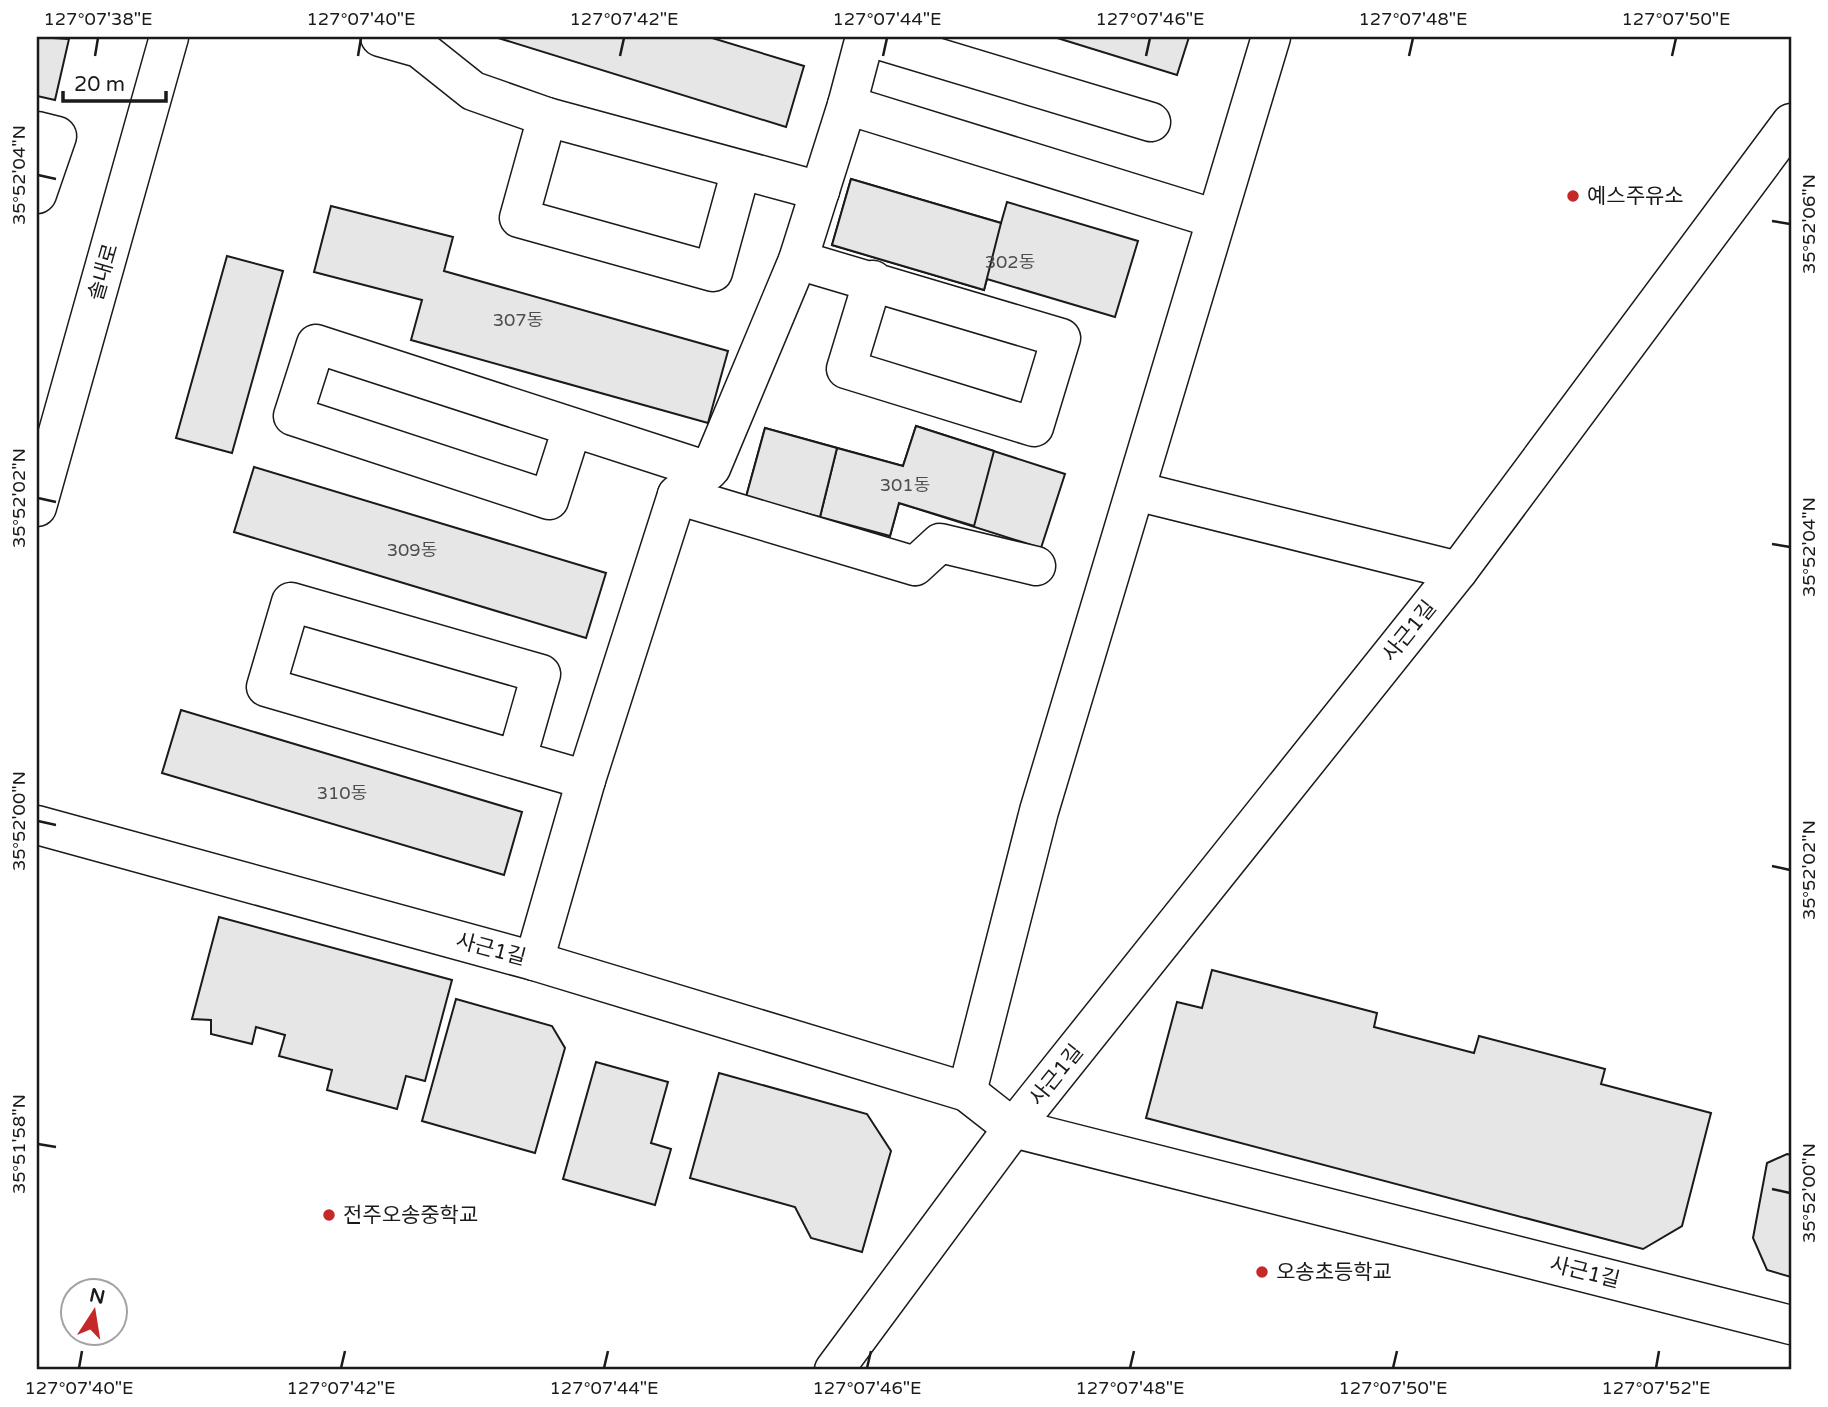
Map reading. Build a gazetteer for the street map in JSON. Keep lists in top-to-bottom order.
{
  "streets": {
    "street": ["솔내로", "사근1길"]
  },
  "places": ["예스주유소", "전주오송중학교", "오송초등학교"],
  "house_numbers": [
    "302동",
    "307동",
    "301동",
    "309동",
    "310동"
  ],
  "scale_bar": "20 m",
  "north": "top",
  "coordinates": [
    "127°07'38\"E",
    "127°07'40\"E",
    "127°07'42\"E",
    "127°07'44\"E",
    "127°07'46\"E",
    "127°07'48\"E",
    "127°07'50\"E",
    "35°52'04\"N",
    "35°52'06\"N",
    "35°52'02\"N",
    "35°52'00\"N",
    "35°51'58\"N",
    "127°07'52\"E"
  ]
}
